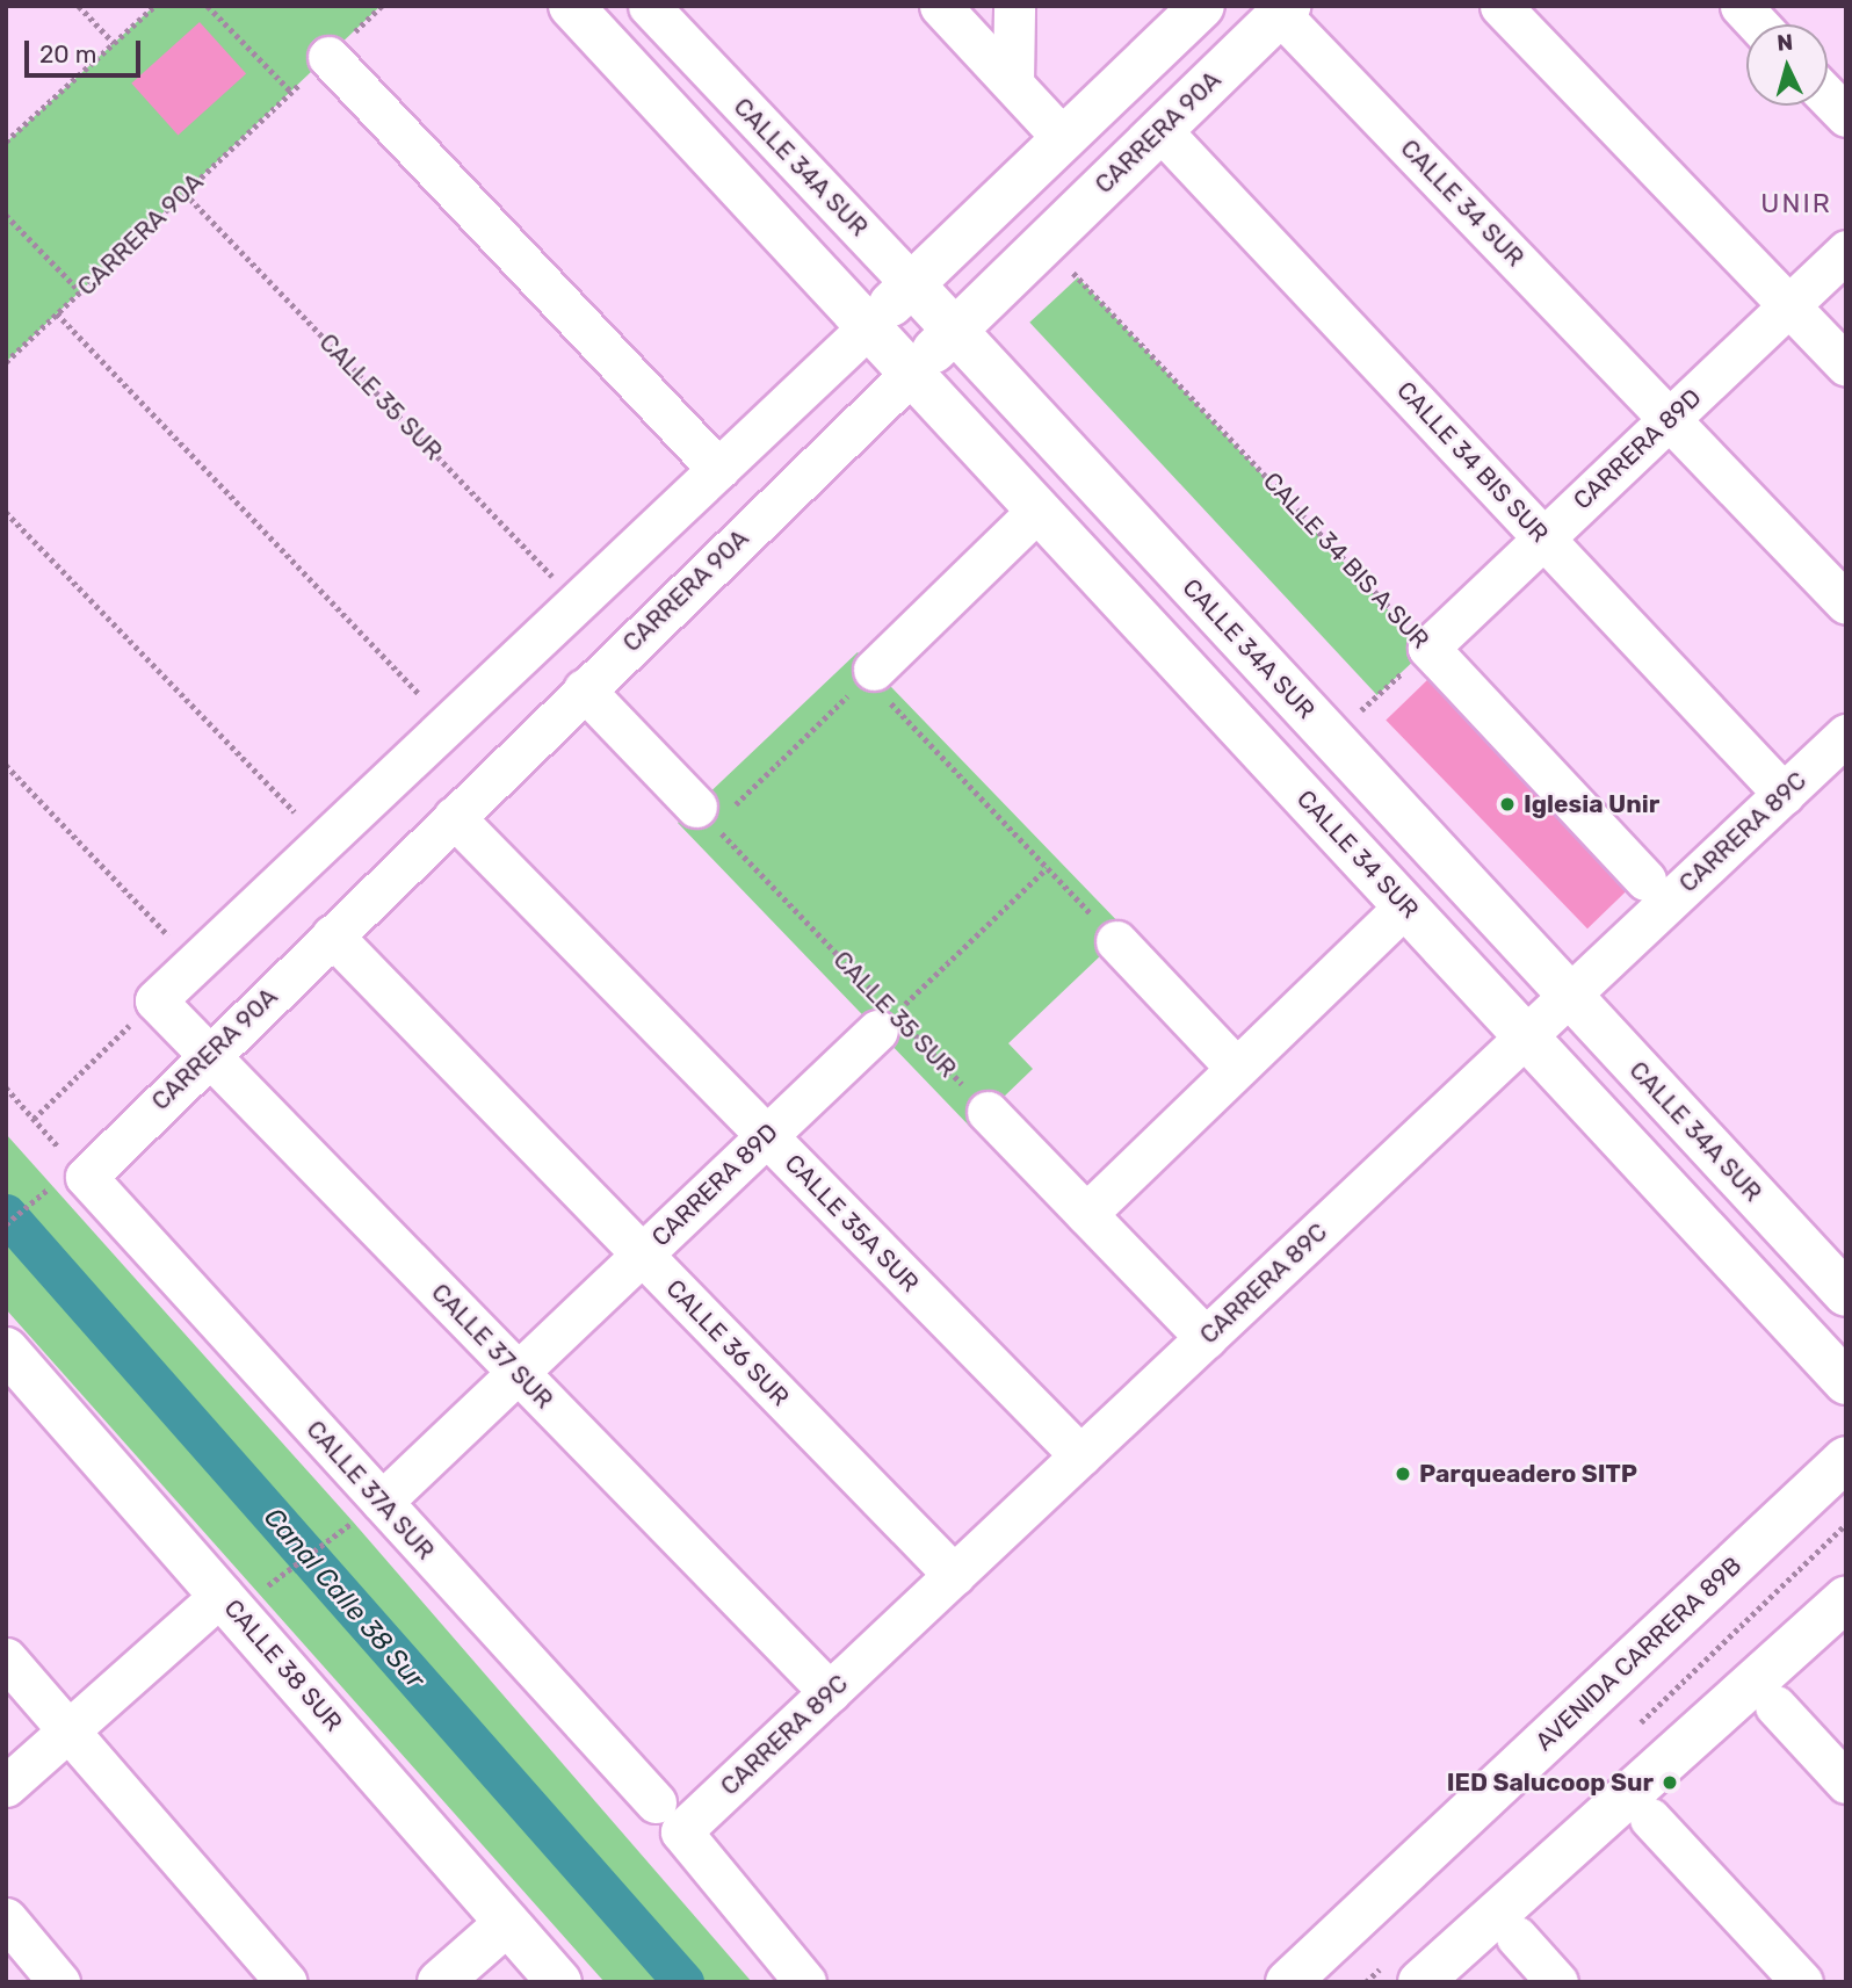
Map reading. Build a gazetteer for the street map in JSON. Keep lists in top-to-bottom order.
{
  "streets": {
    "street": [
      "CARRERA 90A",
      "CALLE 34A SUR",
      "CALLE 34 SUR",
      "CARRERA 89D",
      "CALLE 34 BIS SUR",
      "CALLE 34 BIS A SUR",
      "CARRERA 89C",
      "CALLE 35A SUR",
      "CALLE 36 SUR",
      "CALLE 37 SUR",
      "CALLE 37A SUR",
      "AVENIDA CARRERA 89B",
      "CALLE 38 SUR"
    ],
    "path": ["CALLE 35 SUR"]
  },
  "crossings": [
    ["CARRERA 90A", "CALLE 34A SUR"],
    ["CARRERA 90A", "CALLE 34 SUR"],
    ["CARRERA 90A", "CALLE 35 SUR"],
    ["CARRERA 90A", "CALLE 34 BIS SUR"],
    ["CARRERA 90A", "CALLE 34 BIS A SUR"],
    ["CARRERA 90A", "CALLE 35A SUR"],
    ["CARRERA 90A", "CALLE 36 SUR"],
    ["CARRERA 90A", "CALLE 37 SUR"],
    ["CARRERA 90A", "CALLE 37A SUR"],
    ["CALLE 34A SUR", "CARRERA 89C"],
    ["CALLE 34 SUR", "CARRERA 89D"],
    ["CALLE 34 SUR", "CARRERA 89C"],
    ["CALLE 35 SUR", "CARRERA 89D"],
    ["CARRERA 89D", "CALLE 34 BIS SUR"],
    ["CARRERA 89D", "CALLE 34 BIS A SUR"],
    ["CARRERA 89D", "CALLE 35A SUR"],
    ["CARRERA 89D", "CALLE 36 SUR"],
    ["CARRERA 89D", "CALLE 37 SUR"],
    ["CARRERA 89D", "CALLE 37A SUR"],
    ["CALLE 34 BIS SUR", "CARRERA 89C"],
    ["CARRERA 89C", "CALLE 35A SUR"],
    ["CARRERA 89C", "CALLE 36 SUR"],
    ["CARRERA 89C", "CALLE 37 SUR"],
    ["CARRERA 89C", "CALLE 37A SUR"]
  ],
  "districts": ["UNIR"],
  "water": ["Canal Calle 38 Sur"],
  "places": ["Iglesia Unir", "Parqueadero SITP", "IED Salucoop Sur"],
  "scale_bar": "20 m",
  "north": "top"
}
